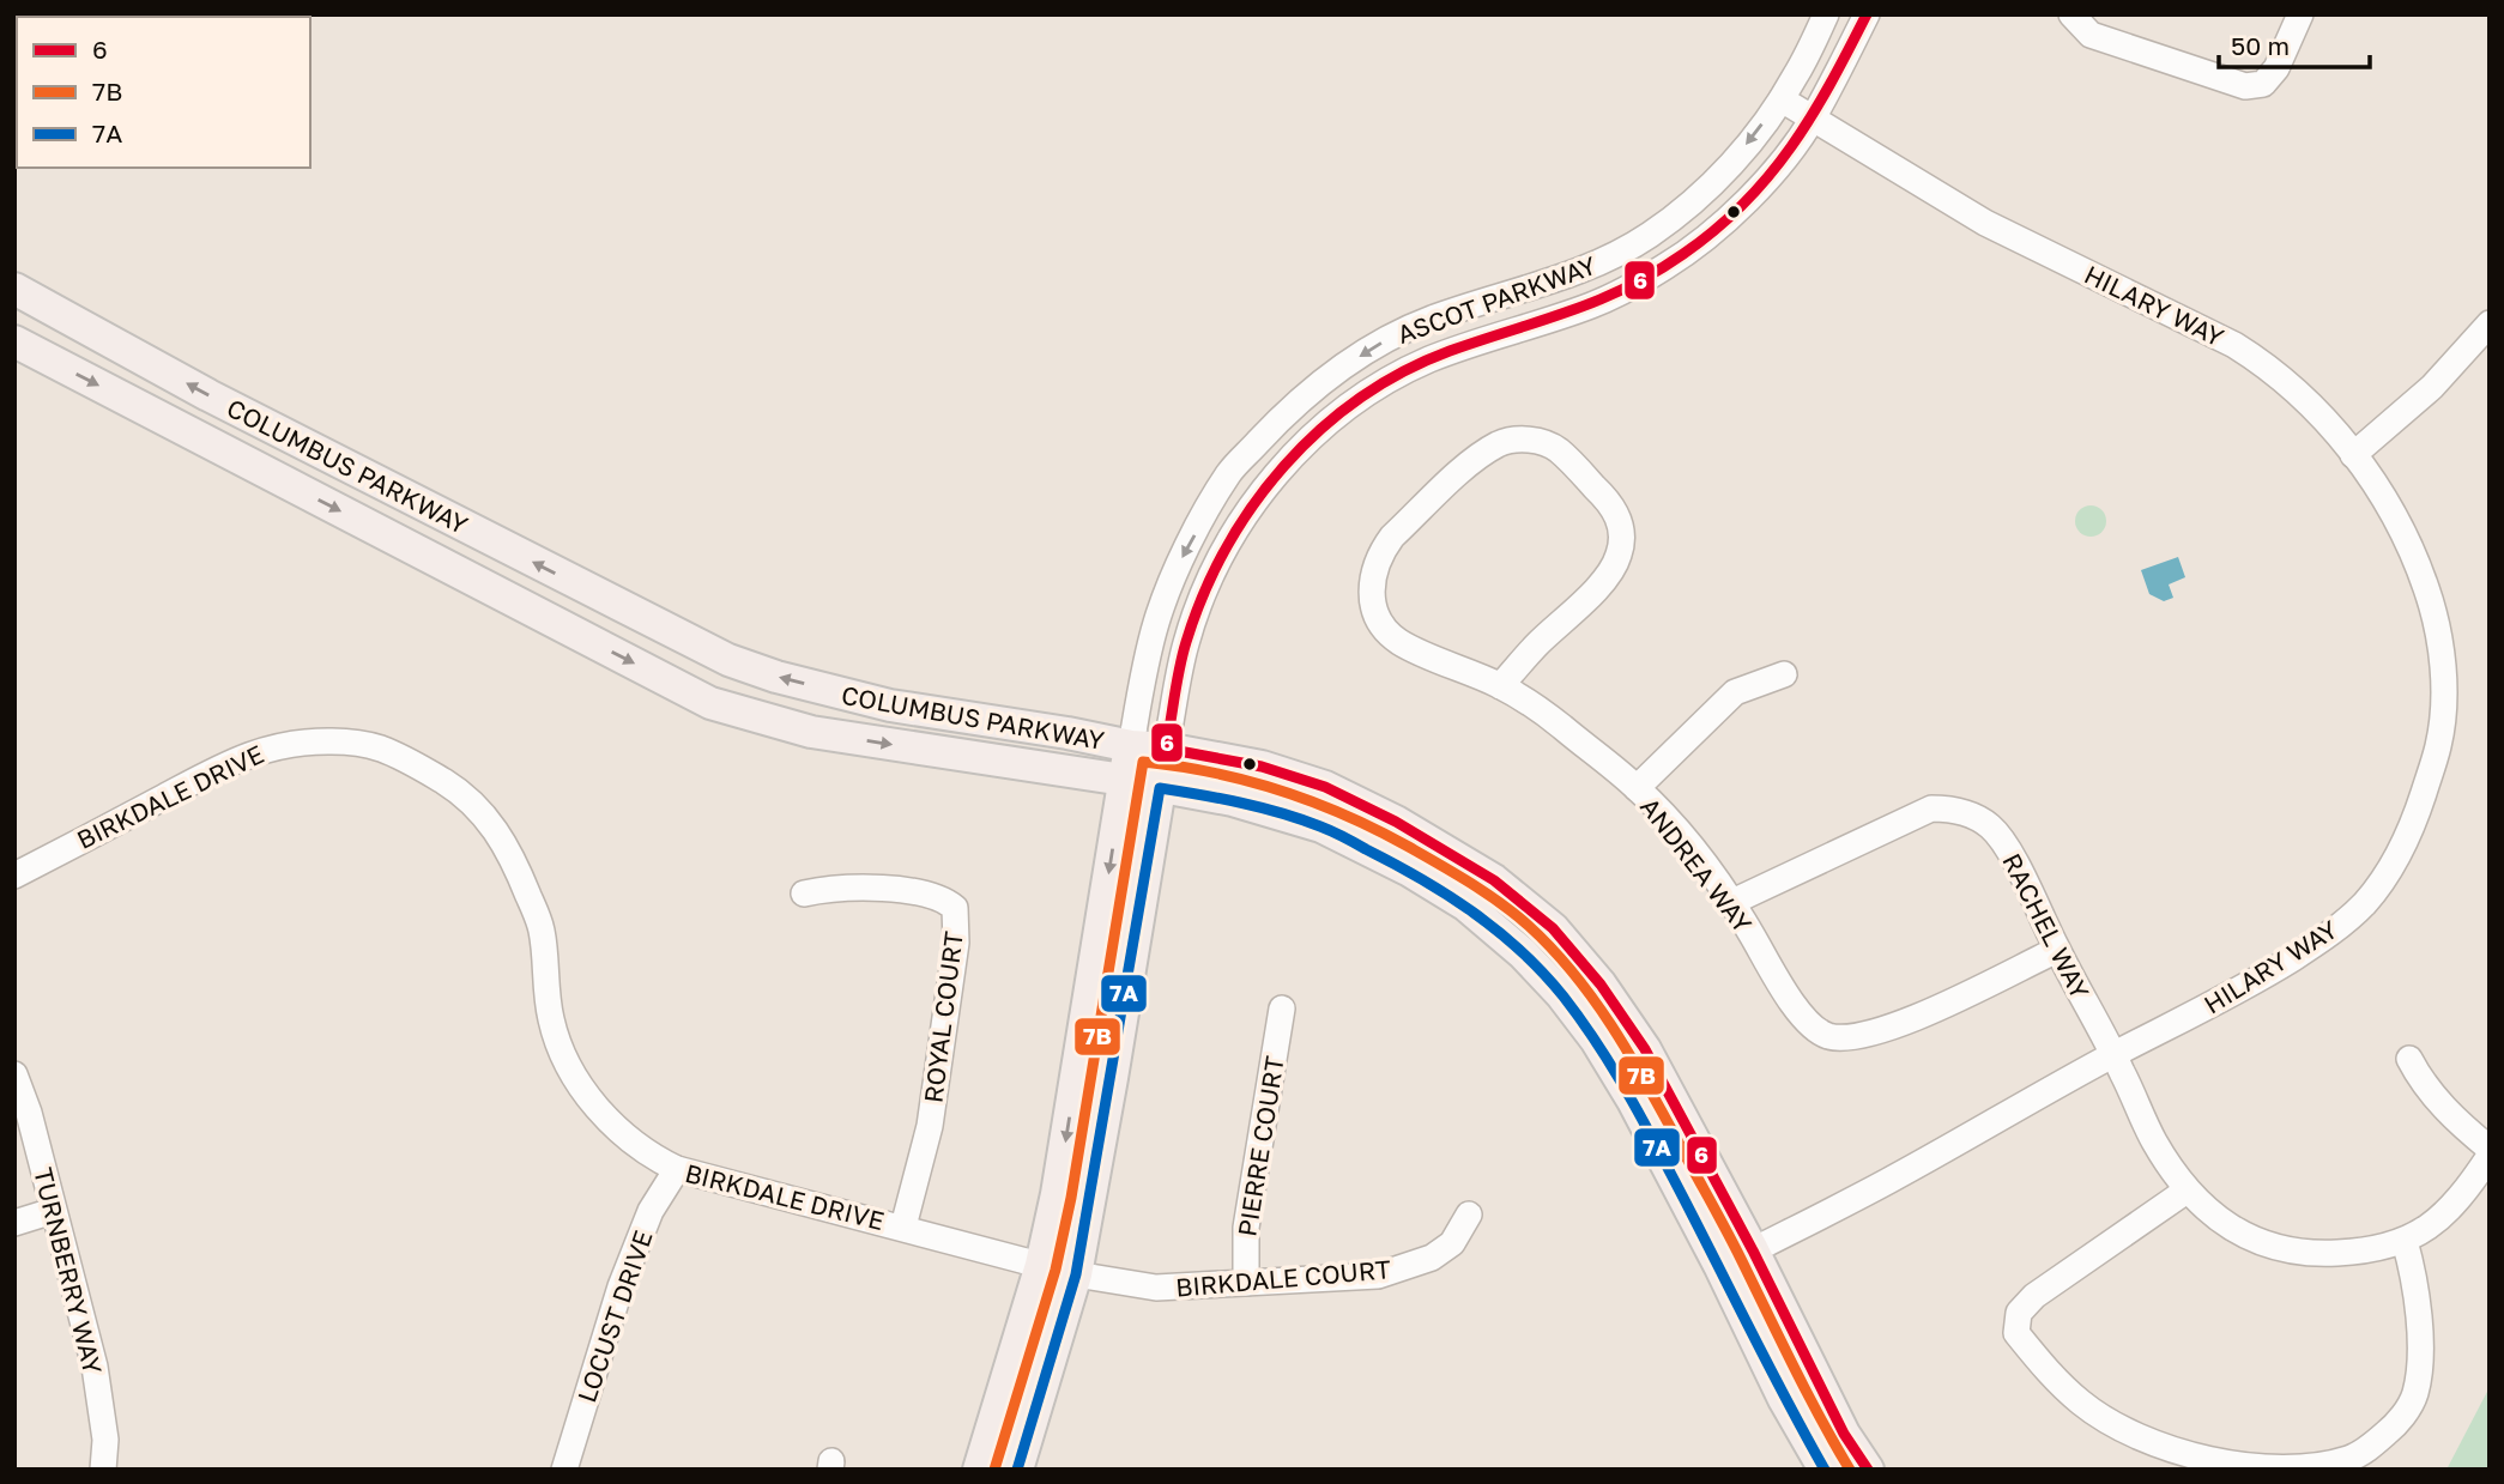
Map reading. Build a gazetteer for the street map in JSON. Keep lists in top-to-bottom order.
{
  "streets": {
    "main road": ["ASCOT PARKWAY", "COLUMBUS PARKWAY"],
    "street": [
      "HILARY WAY",
      "BIRKDALE DRIVE",
      "ANDREA WAY",
      "RACHEL WAY",
      "ROYAL COURT",
      "PIERRE COURT",
      "TURNBERRY WAY",
      "BIRKDALE COURT",
      "LOCUST DRIVE"
    ]
  },
  "crossings": [
    ["ASCOT PARKWAY", "HILARY WAY"],
    ["ASCOT PARKWAY", "COLUMBUS PARKWAY"],
    ["ASCOT PARKWAY", "BIRKDALE DRIVE"],
    ["ASCOT PARKWAY", "BIRKDALE COURT"],
    ["HILARY WAY", "COLUMBUS PARKWAY"],
    ["HILARY WAY", "RACHEL WAY"],
    ["BIRKDALE DRIVE", "ROYAL COURT"],
    ["BIRKDALE DRIVE", "BIRKDALE COURT"],
    ["BIRKDALE DRIVE", "LOCUST DRIVE"],
    ["ANDREA WAY", "RACHEL WAY"],
    ["PIERRE COURT", "BIRKDALE COURT"]
  ],
  "lines": ["transit line 6", "transit line 7B", "transit line 7A"],
  "legend": ["6", "7B", "7A"],
  "scale_bar": "50 m"
}
